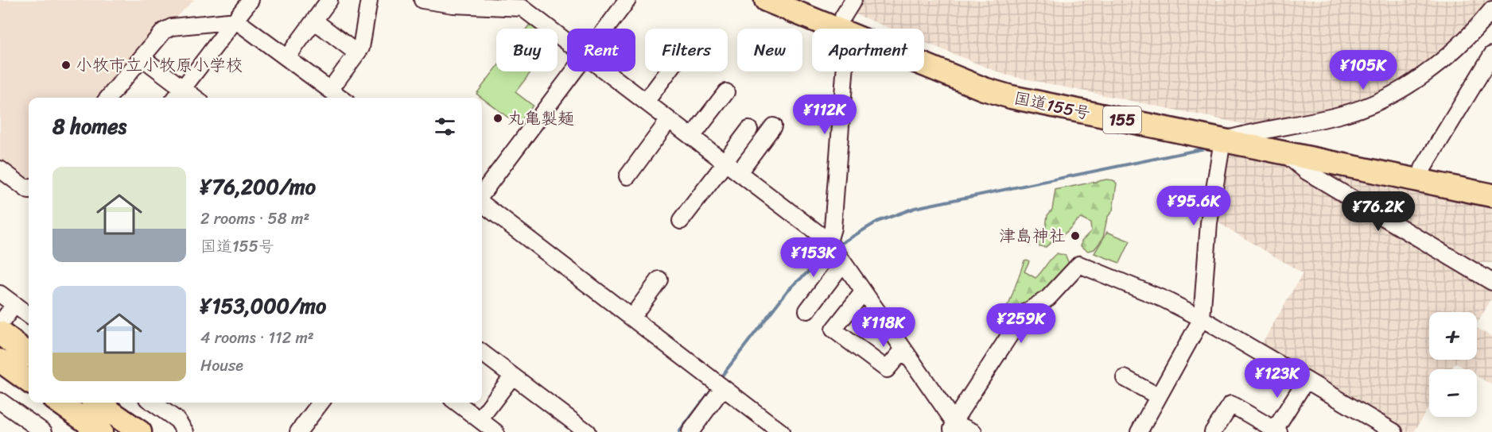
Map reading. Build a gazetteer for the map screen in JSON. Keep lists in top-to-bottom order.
{
  "streets": {
    "highway": ["国道155号", "155"]
  },
  "places": ["小牧市立小牧原小学校", "丸亀製麺", "津島神社"],
  "page": {
    "chip": [
      "Buy",
      "Rent",
      "Filters",
      "New",
      "Apartment"
    ],
    "price": [
      "¥105K",
      "¥112K",
      "¥95.6K",
      "¥76.2K",
      "¥153K",
      "¥259K",
      "¥118K",
      "¥123K"
    ],
    "heading": "8 homes",
    "list": [
      {
        "name": "¥76,200/mo",
        "note": "2 rooms · 58 m² · 国道155号"
      },
      {
        "name": "¥153,000/mo",
        "note": "4 rooms · 112 m² · House"
      }
    ],
    "map_buttons": ["+", "−"]
  }
}
